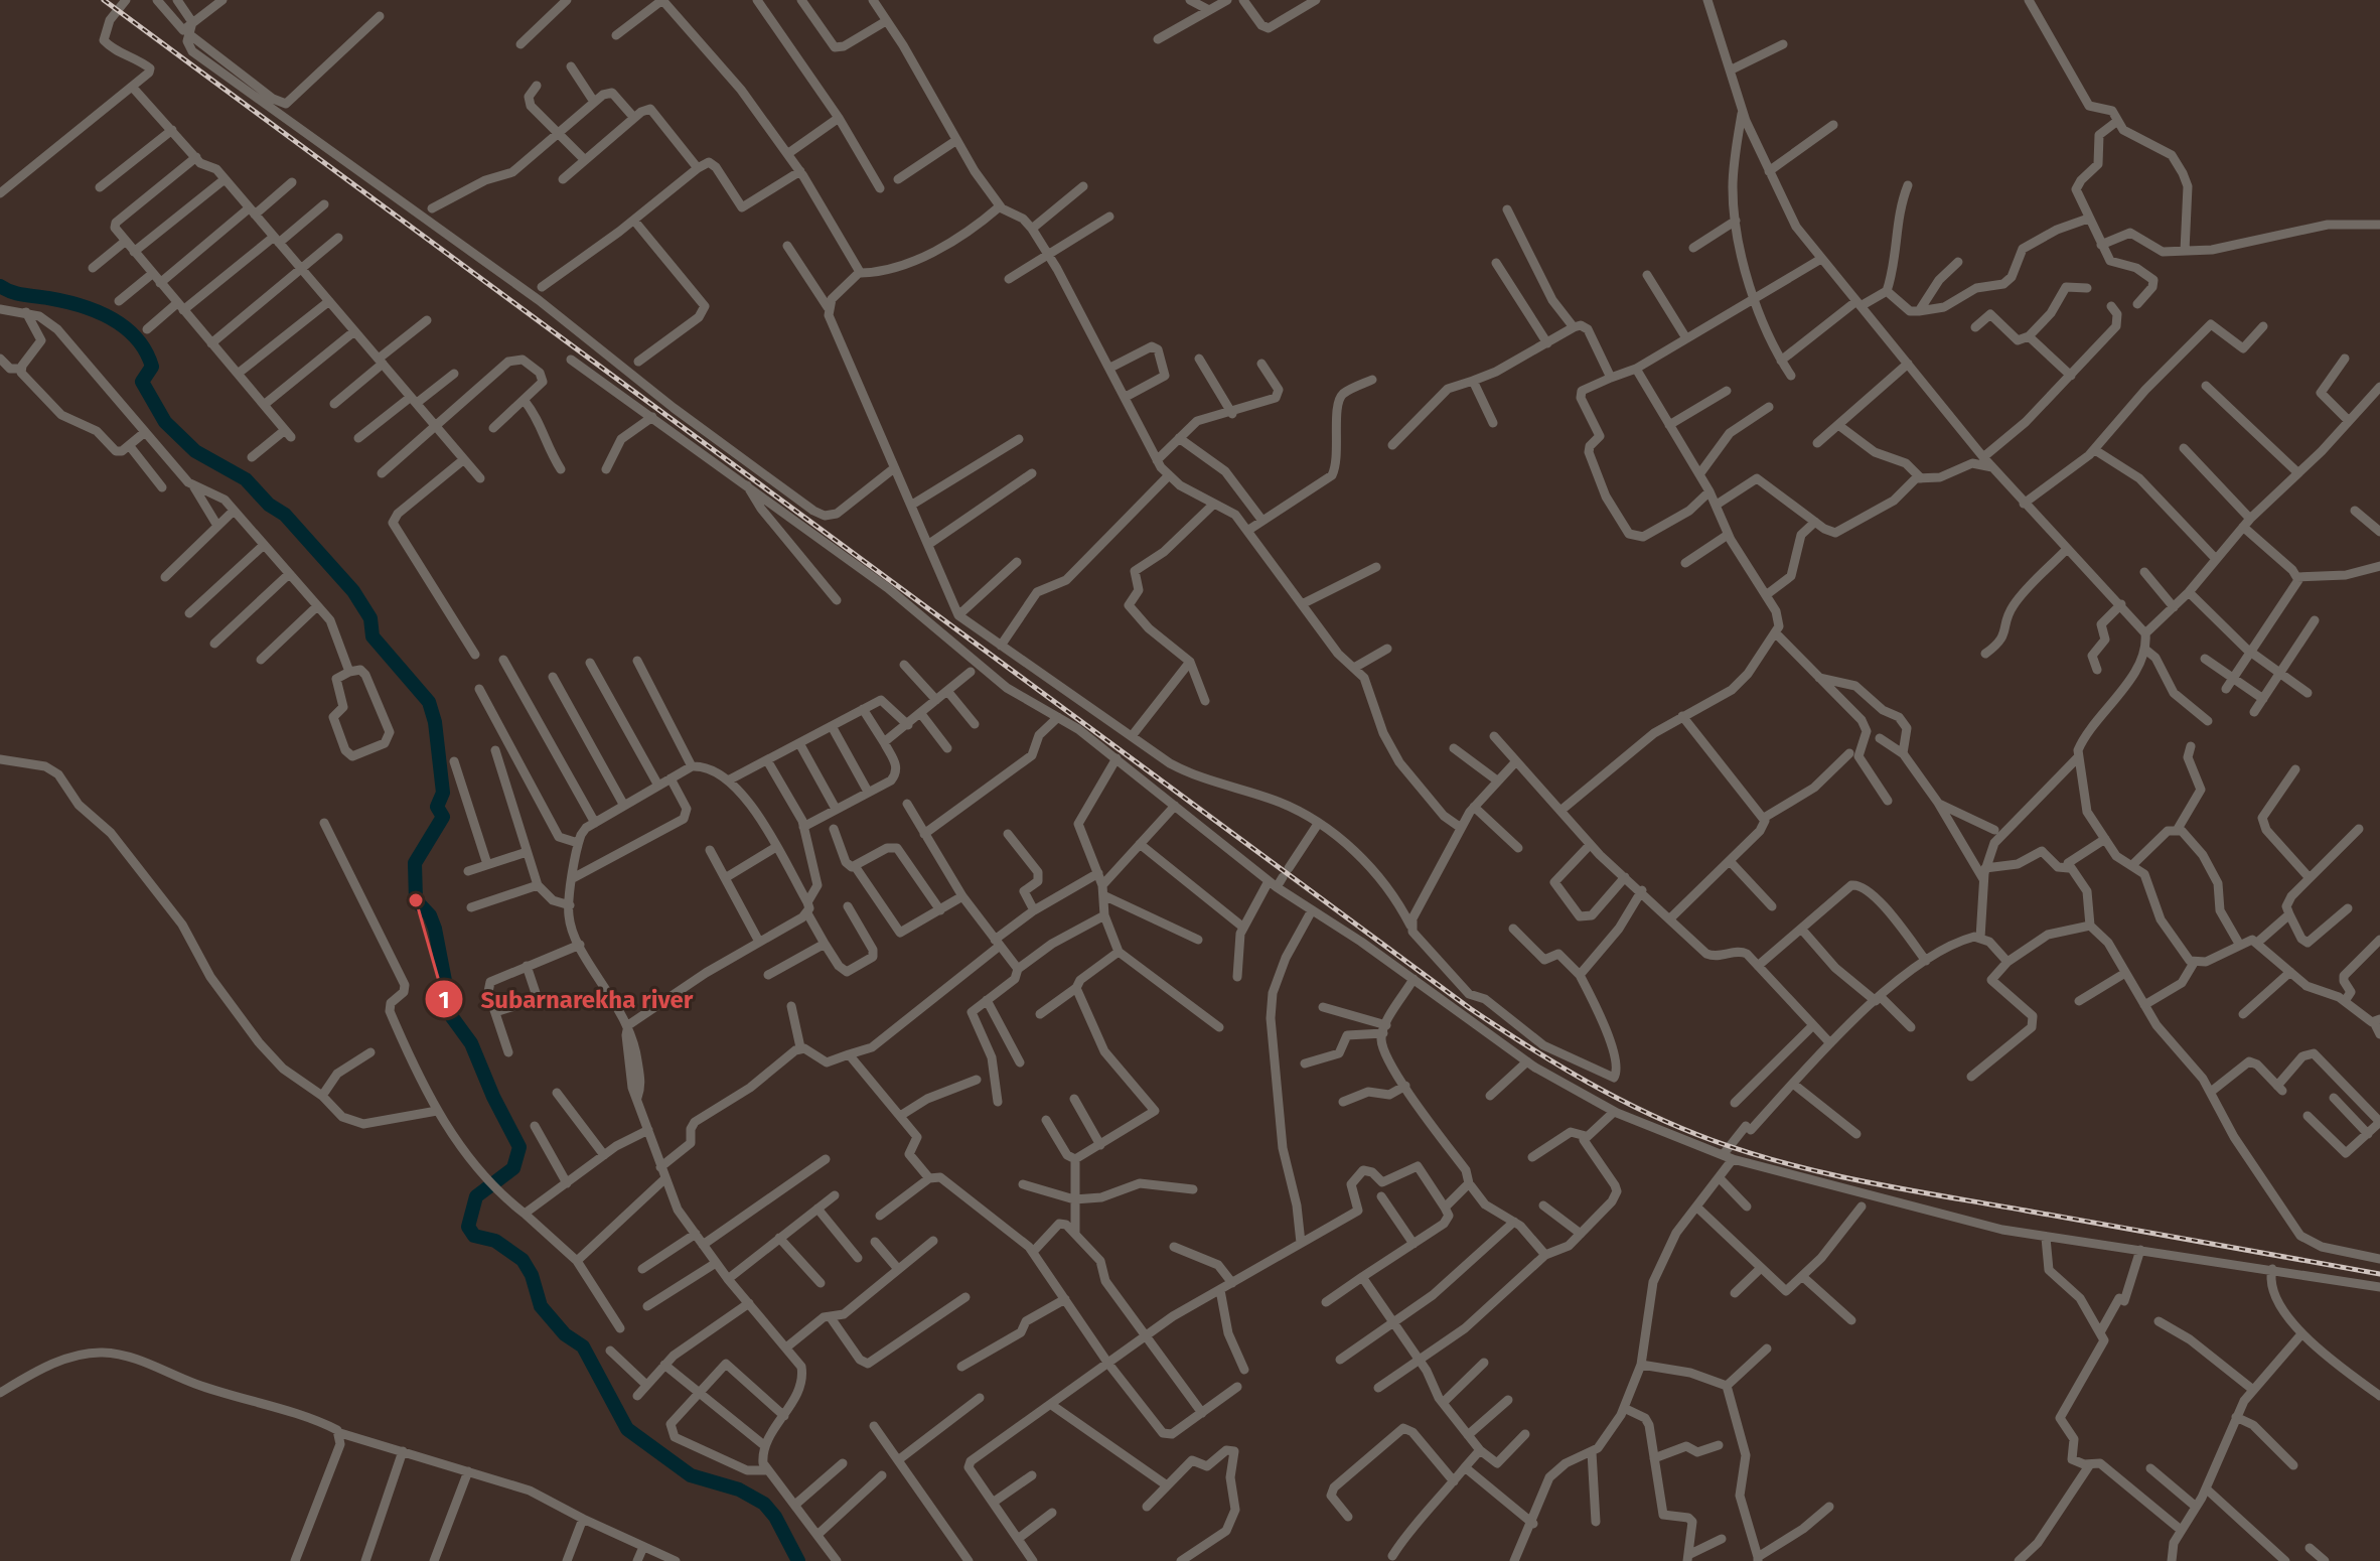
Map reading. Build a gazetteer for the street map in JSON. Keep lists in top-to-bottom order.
{
  "places": ["Subarnarekha river"]
}
